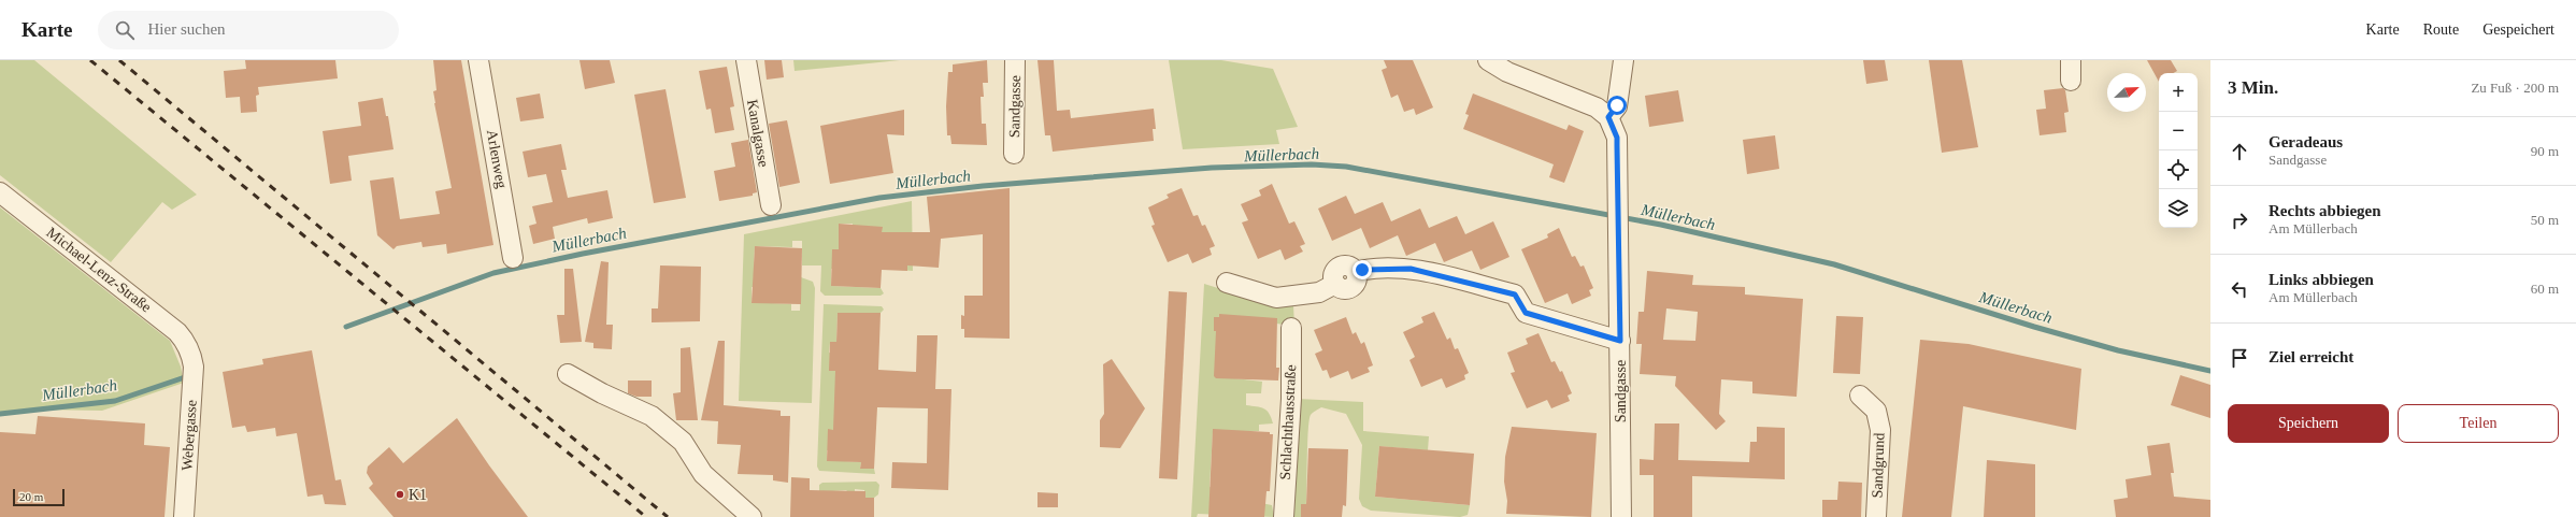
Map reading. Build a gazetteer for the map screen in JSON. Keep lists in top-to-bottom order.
{
  "streets": {
    "street": [
      "Sandgasse",
      "Kanalgasse",
      "Arlenweg",
      "Michael-Lenz-Straße",
      "Schlachthausstraße",
      "Webergasse",
      "Sandgrund"
    ]
  },
  "crossings": [
    ["Michael-Lenz-Straße", "Webergasse"]
  ],
  "water": ["Müllerbach"],
  "places": ["K1"],
  "scale_bar": "20 m",
  "north": "top right",
  "page": {
    "header": "Karte",
    "search": "Hier suchen",
    "nav": ["Karte", "Route", "Gespeichert"],
    "heading": ["3 Min.", "Zu Fuß · 200 m"],
    "map_buttons": ["+", "−"],
    "list": [
      ["Geradeaus", "Sandgasse", "90 m"],
      ["Rechts abbiegen", "Am Müllerbach", "50 m"],
      ["Links abbiegen", "Am Müllerbach", "60 m"],
      "Ziel erreicht"
    ],
    "buttons": ["Speichern", "Teilen"],
    "scale": "20 m"
  }
}
